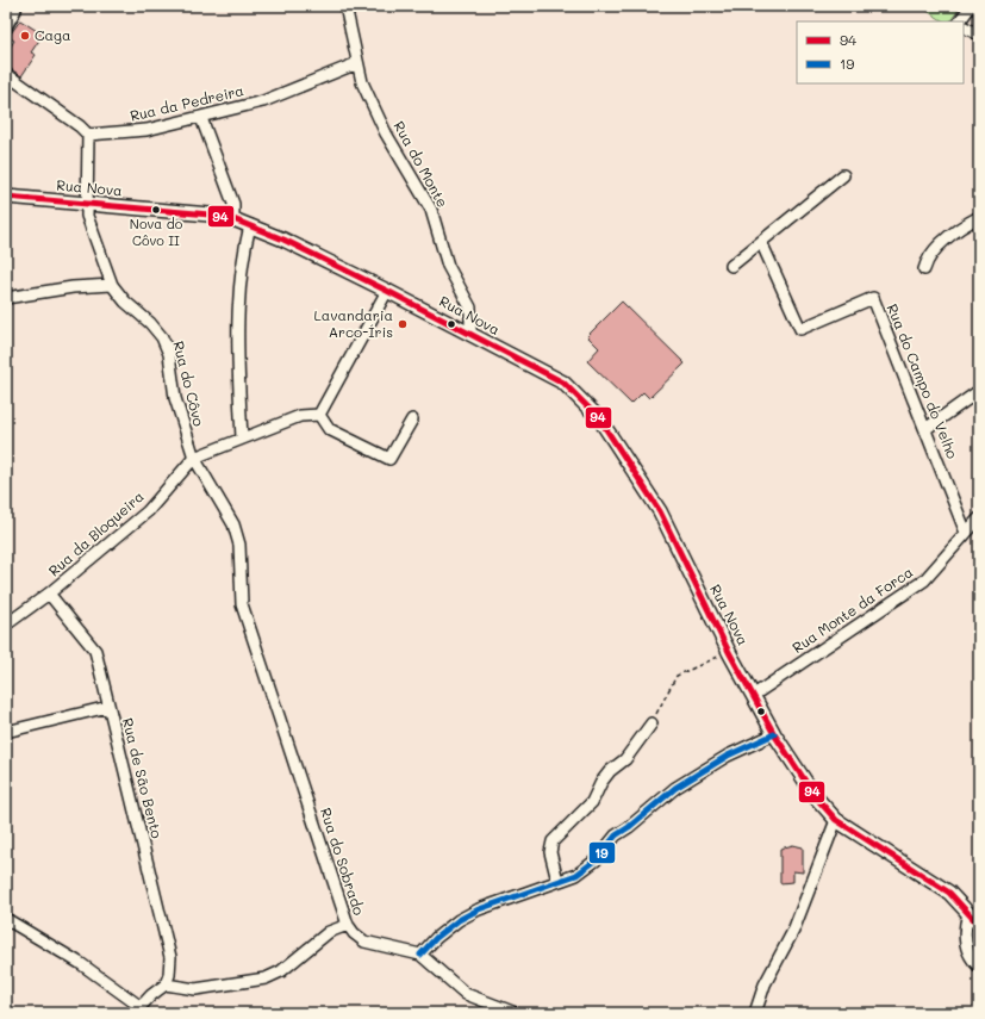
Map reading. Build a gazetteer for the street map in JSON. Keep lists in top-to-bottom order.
{
  "streets": {
    "street": [
      "Rua da Pedreira",
      "Rua do Monte",
      "Rua Nova",
      "Rua do Campo do Velho",
      "Rua do Côvo",
      "Rua da Bloqueira",
      "Rua Monte da Forca",
      "Rua de São Bento",
      "Rua do Sobrado"
    ]
  },
  "crossings": [
    ["Rua da Pedreira", "Rua do Monte"],
    ["Rua da Pedreira", "Rua do Côvo"],
    ["Rua do Monte", "Rua Nova"],
    ["Rua Nova", "Rua do Côvo"],
    ["Rua Nova", "Rua Monte da Forca"],
    ["Rua do Campo do Velho", "Rua Monte da Forca"],
    ["Rua do Côvo", "Rua da Bloqueira"],
    ["Rua do Côvo", "Rua do Sobrado"],
    ["Rua da Bloqueira", "Rua de São Bento"],
    ["Rua de São Bento", "Rua do Sobrado"]
  ],
  "places": ["Caga", "Nova do Côvo II", "Lavandaria Arco-Íris"],
  "lines": ["transit line 94", "transit line 19"],
  "legend": ["94", "19"]
}
